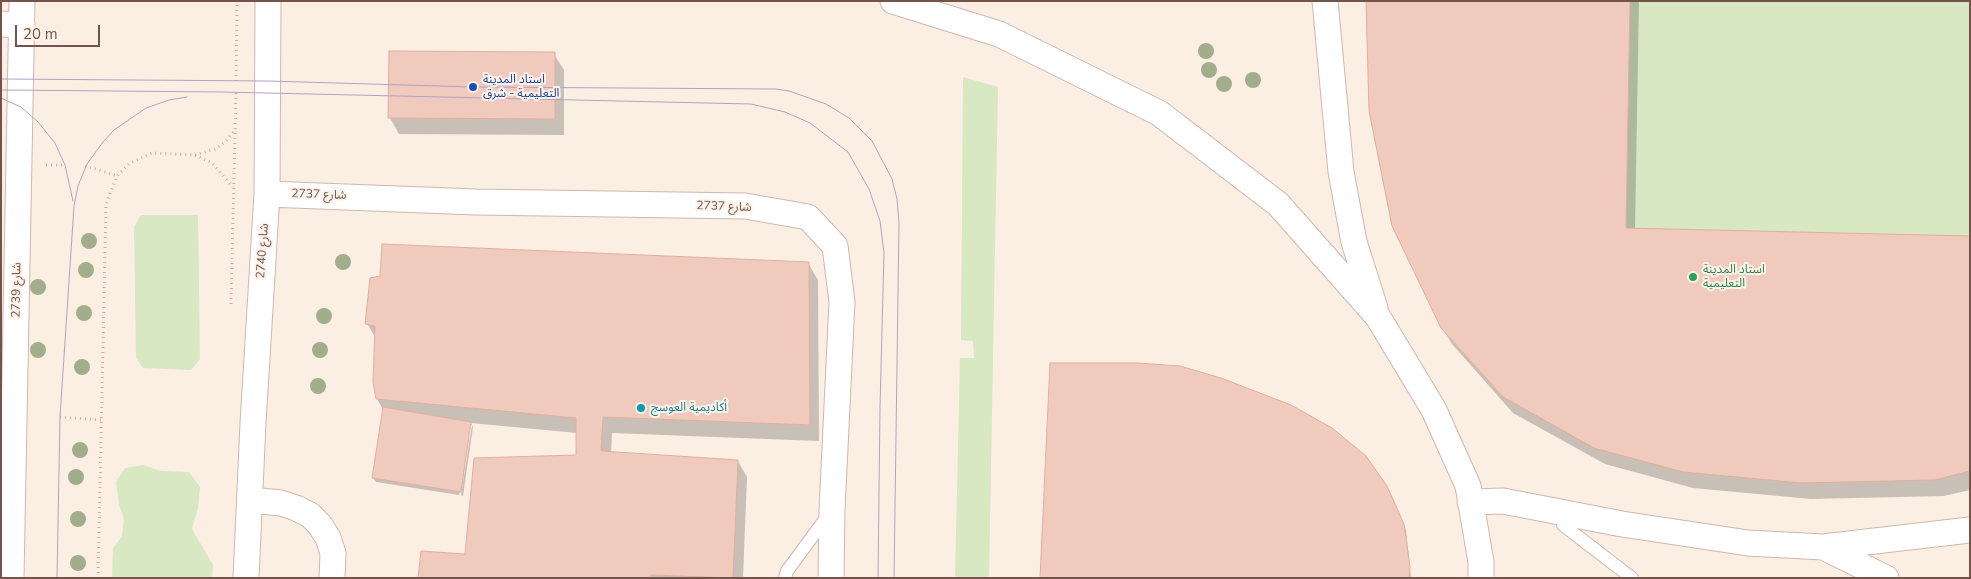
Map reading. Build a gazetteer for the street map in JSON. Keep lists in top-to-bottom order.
{
  "streets": {
    "street": ["شارع 2737", "شارع 2740", "شارع 2739"]
  },
  "crossings": [
    ["شارع 2737", "شارع 2740"]
  ],
  "places": ["استاد المدينة التعليمية - شرق", "استاد المدينة التعليمية", "أكاديمية العوسج"],
  "scale_bar": "20 m"
}
